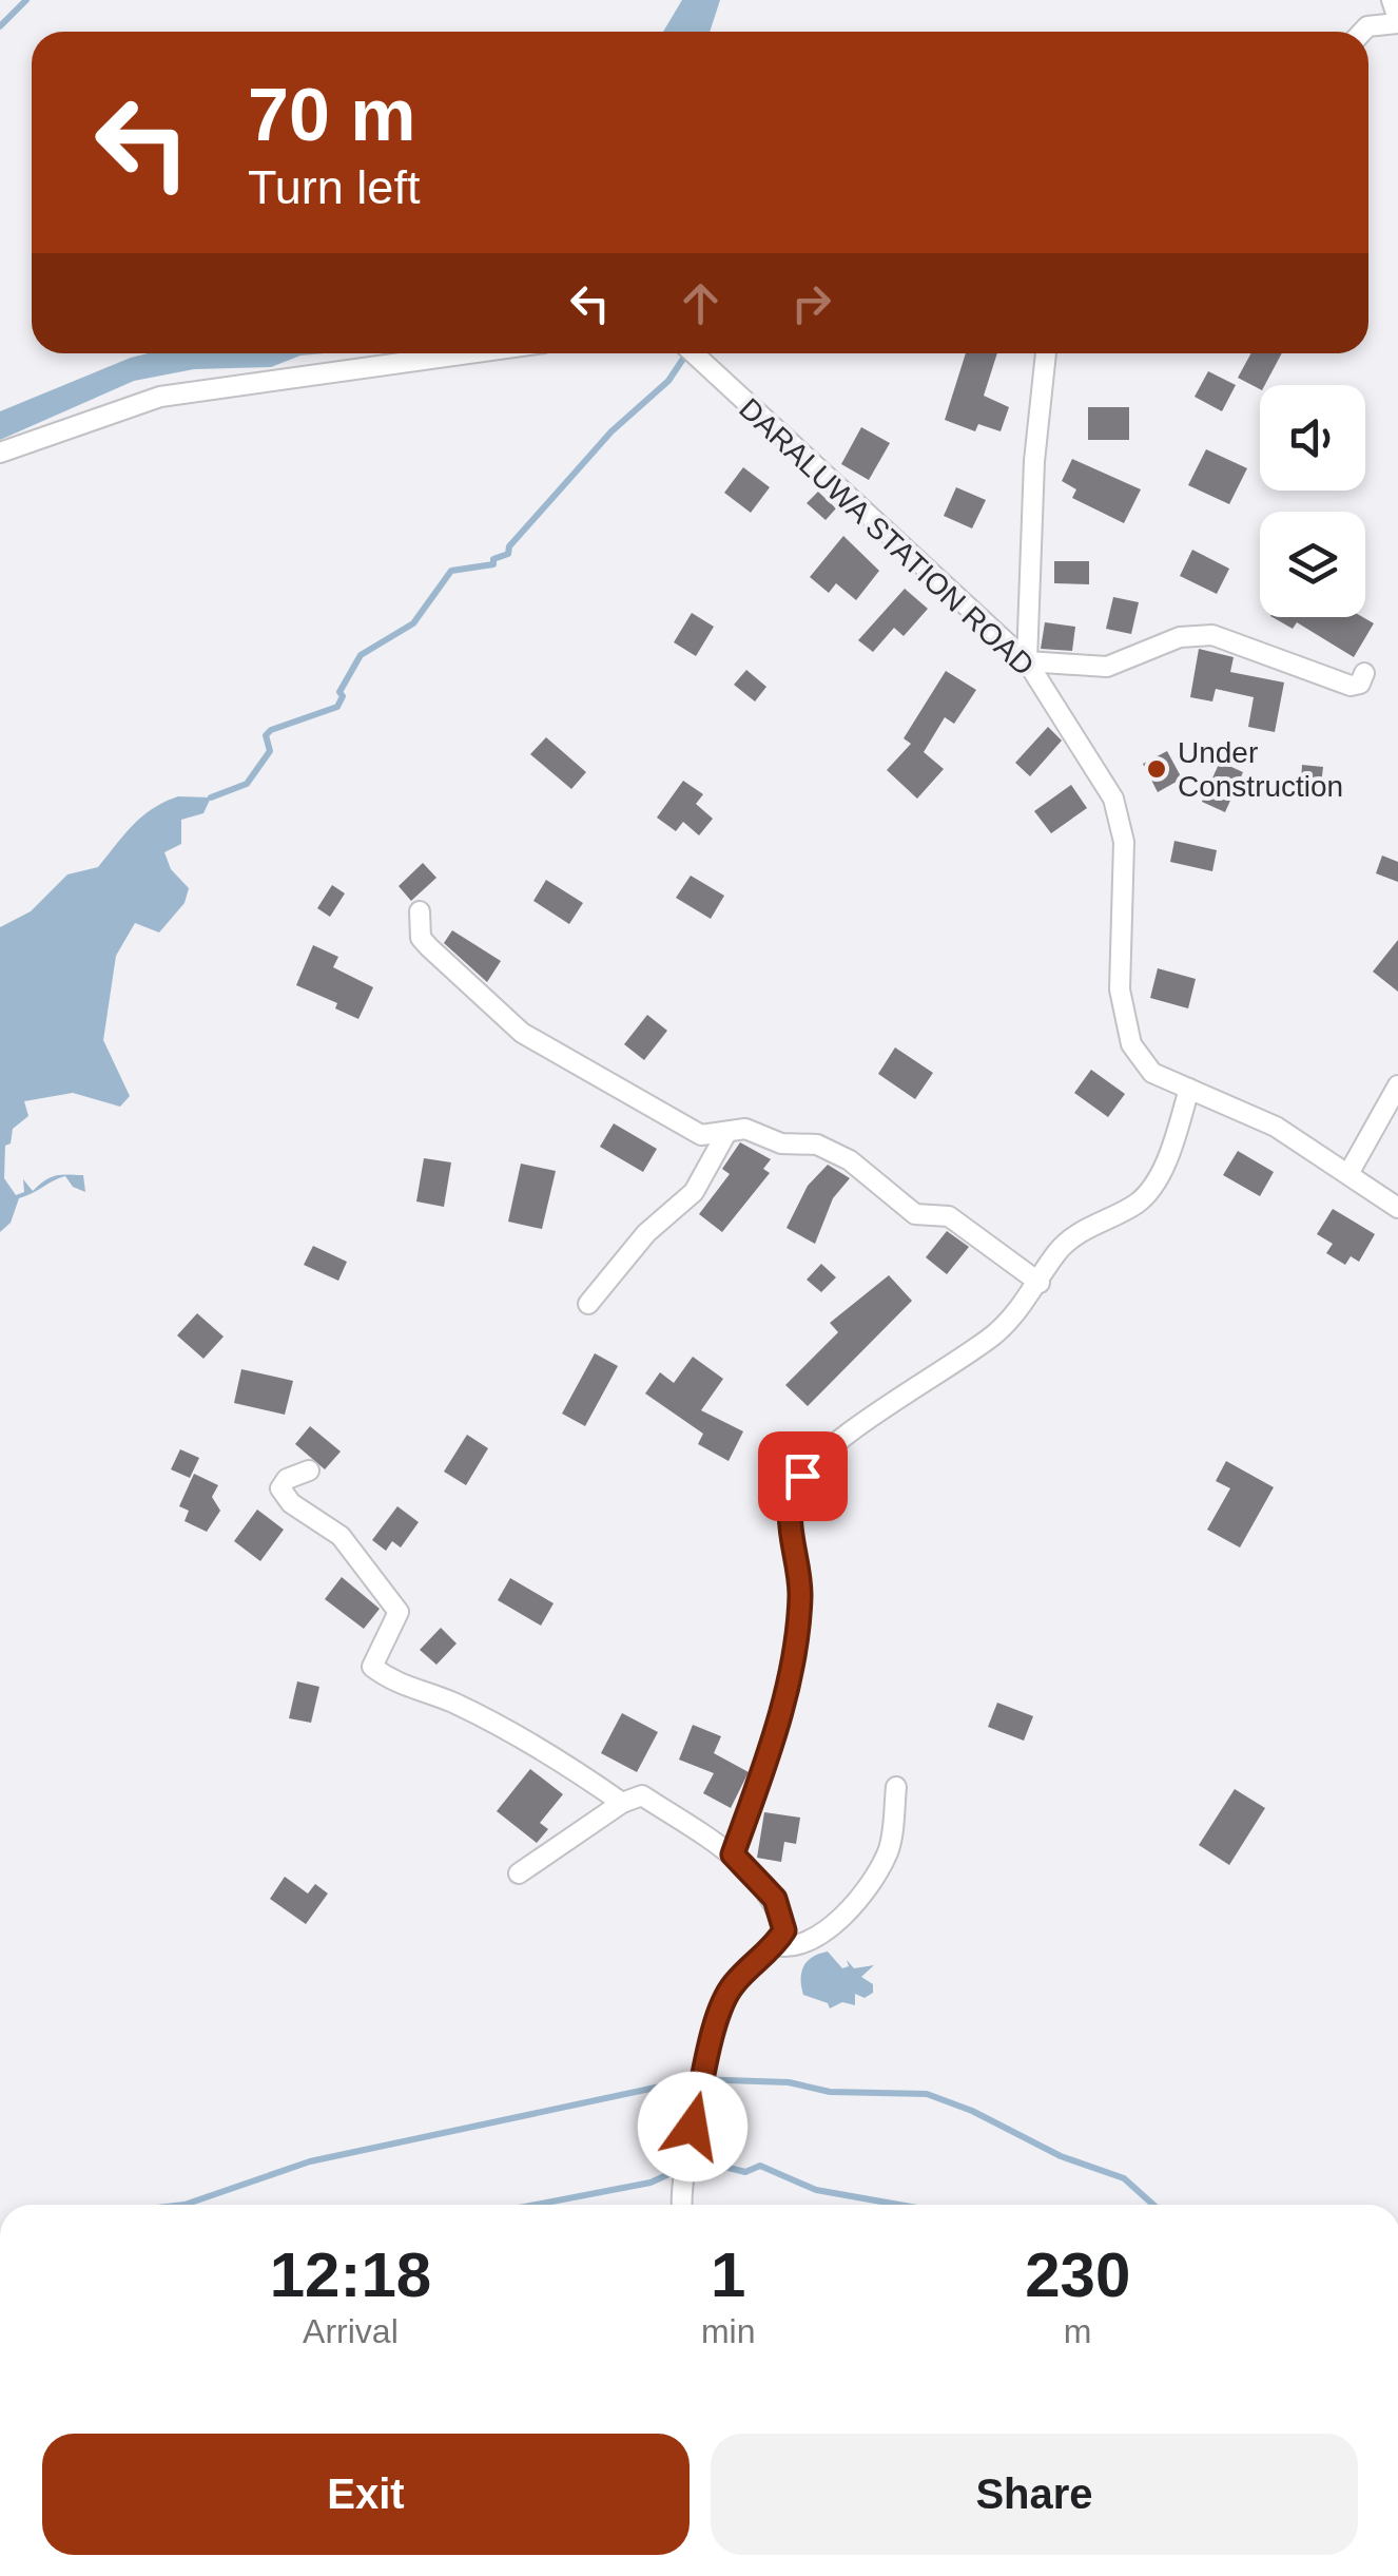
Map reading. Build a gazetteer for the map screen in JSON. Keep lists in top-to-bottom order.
{
  "streets": {
    "street": ["DARALUWA STATION ROAD"]
  },
  "places": ["Under Construction"],
  "page": {
    "turn": ["70 m", "Turn left"],
    "eta": [
      "12:18",
      "Arrival",
      "1",
      "min",
      "230",
      "m"
    ],
    "buttons": ["Exit", "Share"]
  }
}
